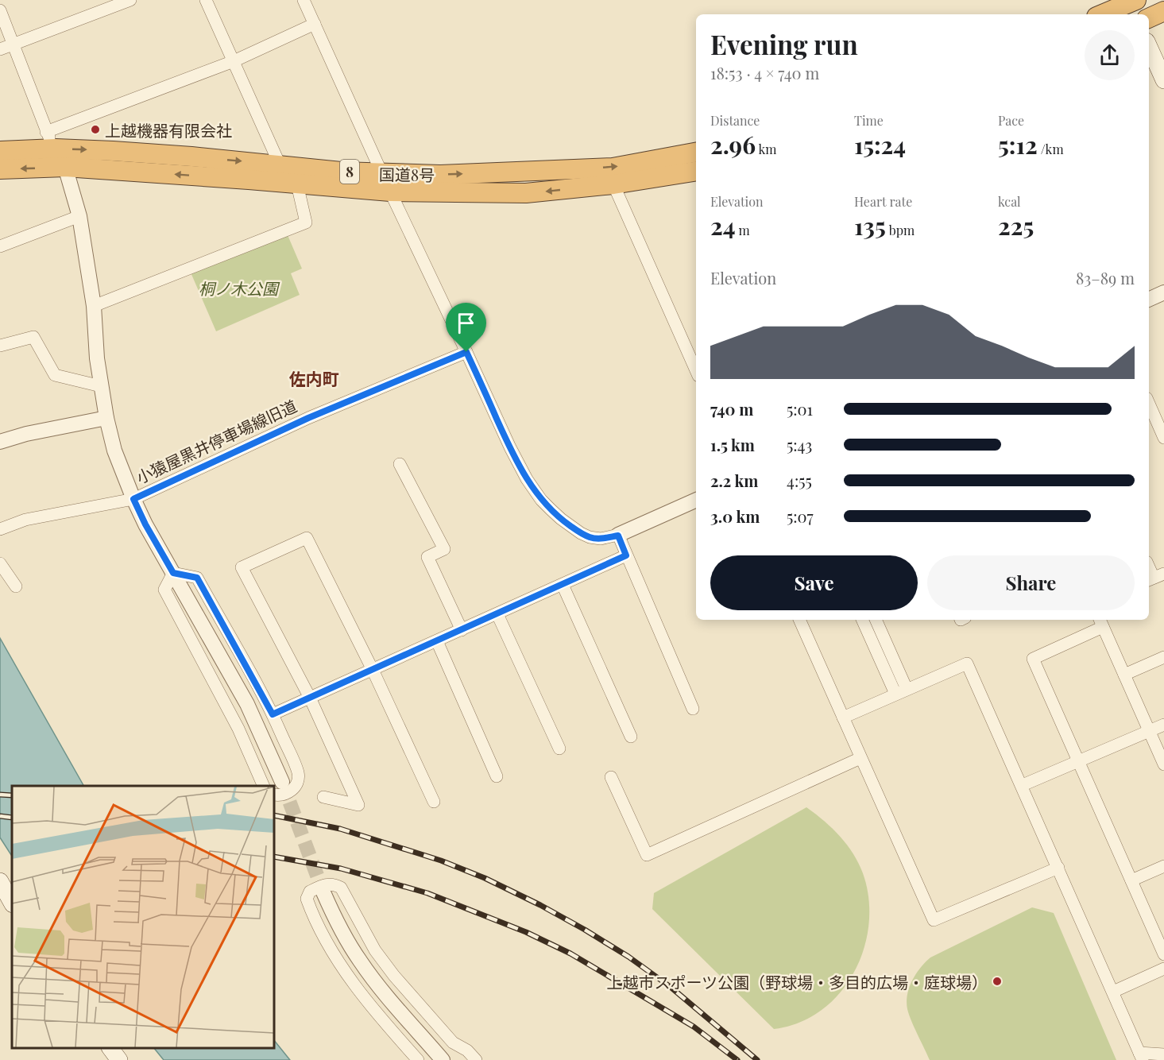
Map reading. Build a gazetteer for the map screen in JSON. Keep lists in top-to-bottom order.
{
  "streets": {
    "highway": ["8", "国道8号"],
    "street": ["小猿屋黒井停車場線旧道"]
  },
  "crossings": [
    ["国道8号", "小猿屋黒井停車場線旧道"]
  ],
  "districts": ["佐内町"],
  "parks": ["桐ノ木公園"],
  "places": ["上越機器有限会社", "上越市スポーツ公園（野球場・多目的広場・庭球場）"],
  "page": {
    "heading": ["Evening run", "18:53 · 4 × 740 m"],
    "stats": [
      ["Distance", "2.96 km"],
      ["Time", "15:24"],
      ["Pace", "5:12 /km"],
      ["Elevation", "24 m"],
      ["Heart rate", "135 bpm"],
      ["kcal", "225"]
    ],
    "chart": ["Elevation", "83–89 m"],
    "list": [
      {
        "name": "740 m",
        "note": "5:01"
      },
      {
        "name": "1.5 km",
        "note": "5:43"
      },
      {
        "name": "2.2 km",
        "note": "4:55"
      },
      {
        "name": "3.0 km",
        "note": "5:07"
      }
    ],
    "buttons": ["Save", "Share"]
  }
}
